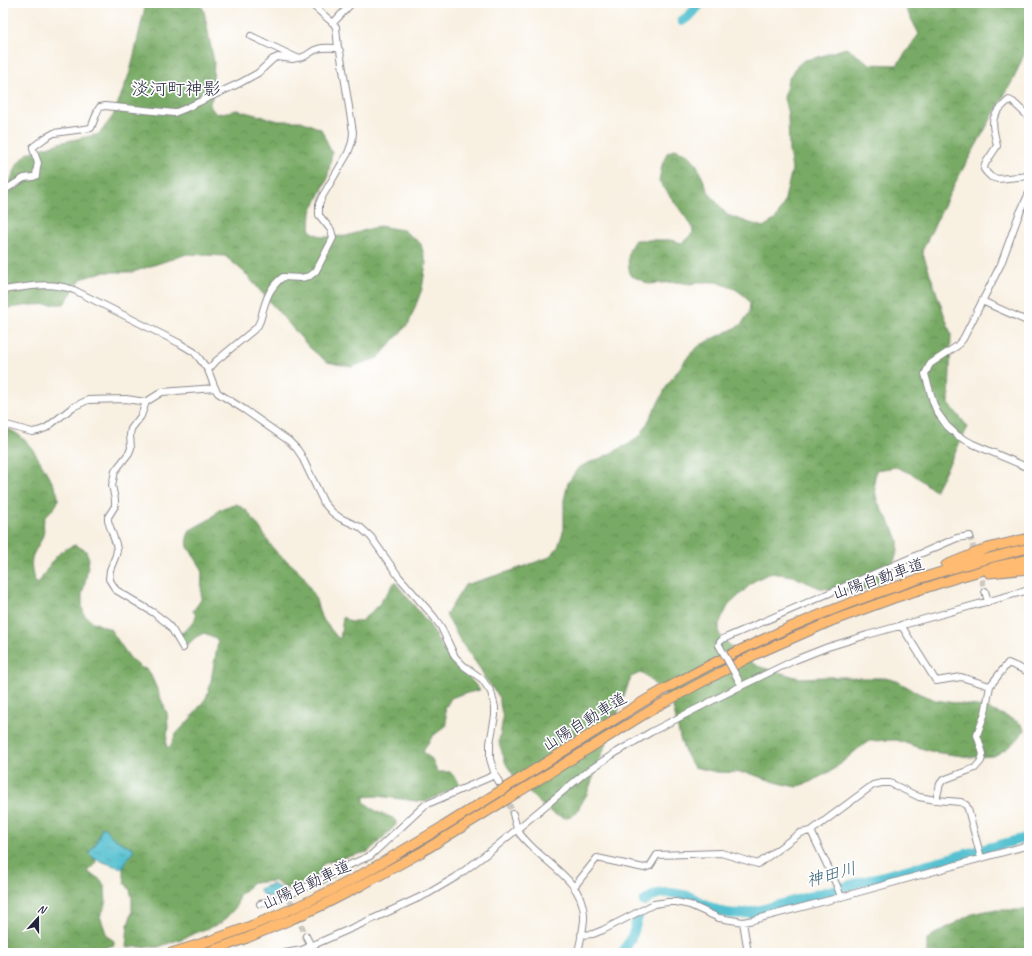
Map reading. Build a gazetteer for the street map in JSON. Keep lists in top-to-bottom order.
{
  "streets": {
    "highway": ["山陽自動車道"]
  },
  "districts": ["淡河町神影"],
  "water": ["神田川"],
  "north": "top"
}
